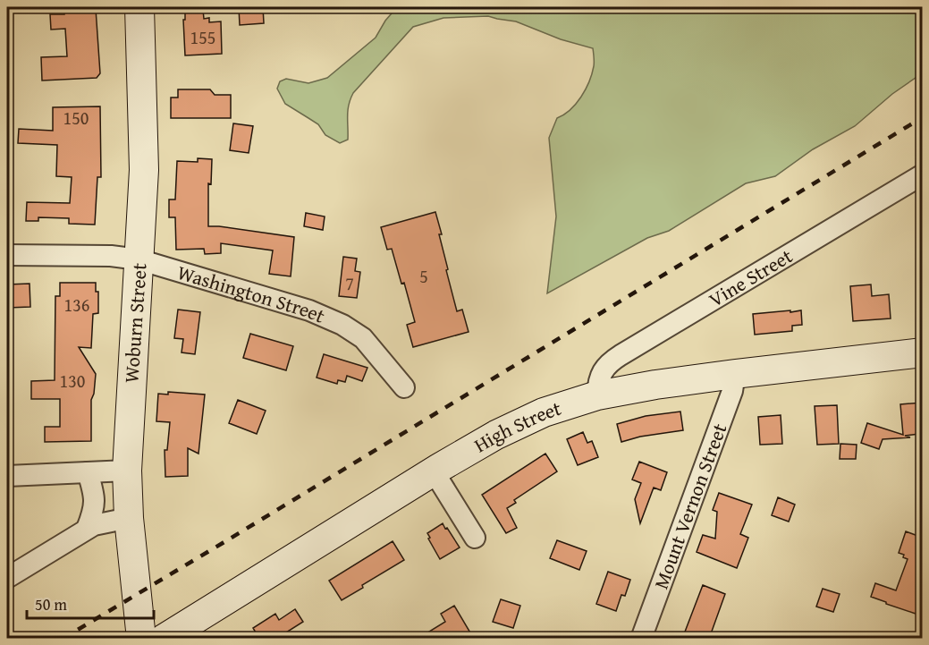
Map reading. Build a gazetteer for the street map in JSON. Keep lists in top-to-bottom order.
{
  "streets": {
    "street": [
      "Vine Street",
      "Washington Street",
      "Woburn Street",
      "High Street",
      "Mount Vernon Street"
    ]
  },
  "crossings": [
    ["Vine Street", "High Street"],
    ["Washington Street", "Woburn Street"],
    ["High Street", "Mount Vernon Street"]
  ],
  "house_numbers": [
    "155",
    "150",
    "5",
    "7",
    "136",
    "130"
  ],
  "scale_bar": "50 m"
}
